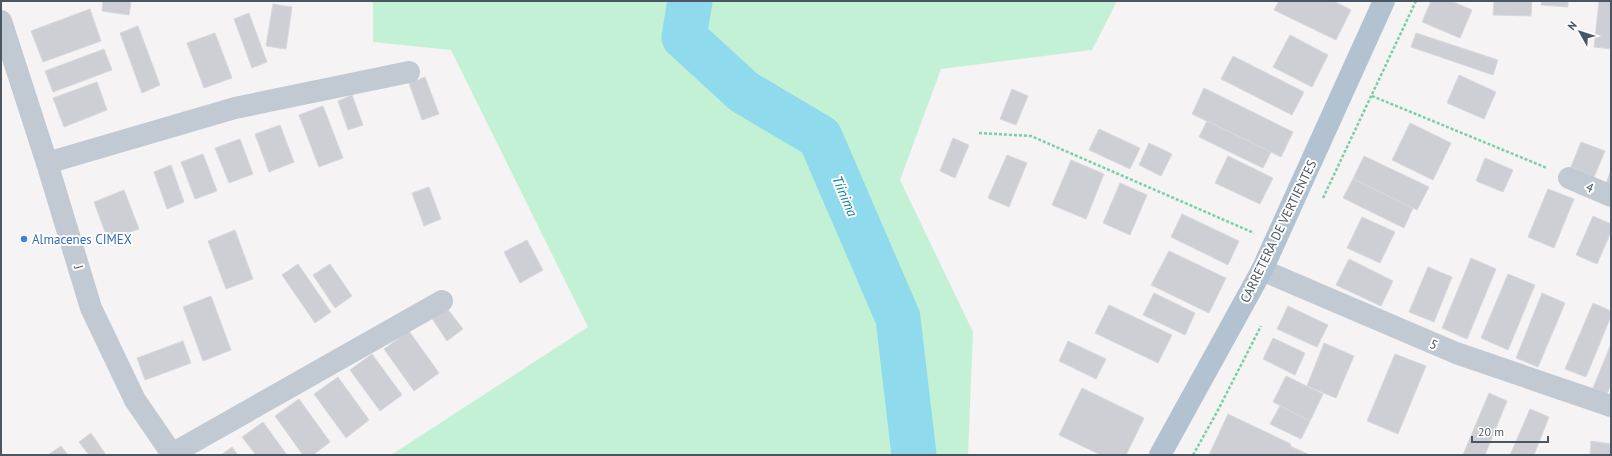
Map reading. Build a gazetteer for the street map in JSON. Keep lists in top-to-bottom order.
{
  "streets": {
    "main road": ["CARRETERA DE VERTIENTES"],
    "street": ["4", "J", "5"]
  },
  "crossings": [
    ["CARRETERA DE VERTIENTES", "5"]
  ],
  "water": ["Tíinima"],
  "places": ["Almacenes CIMEX"],
  "scale_bar": "20 m",
  "north": "top left"
}
